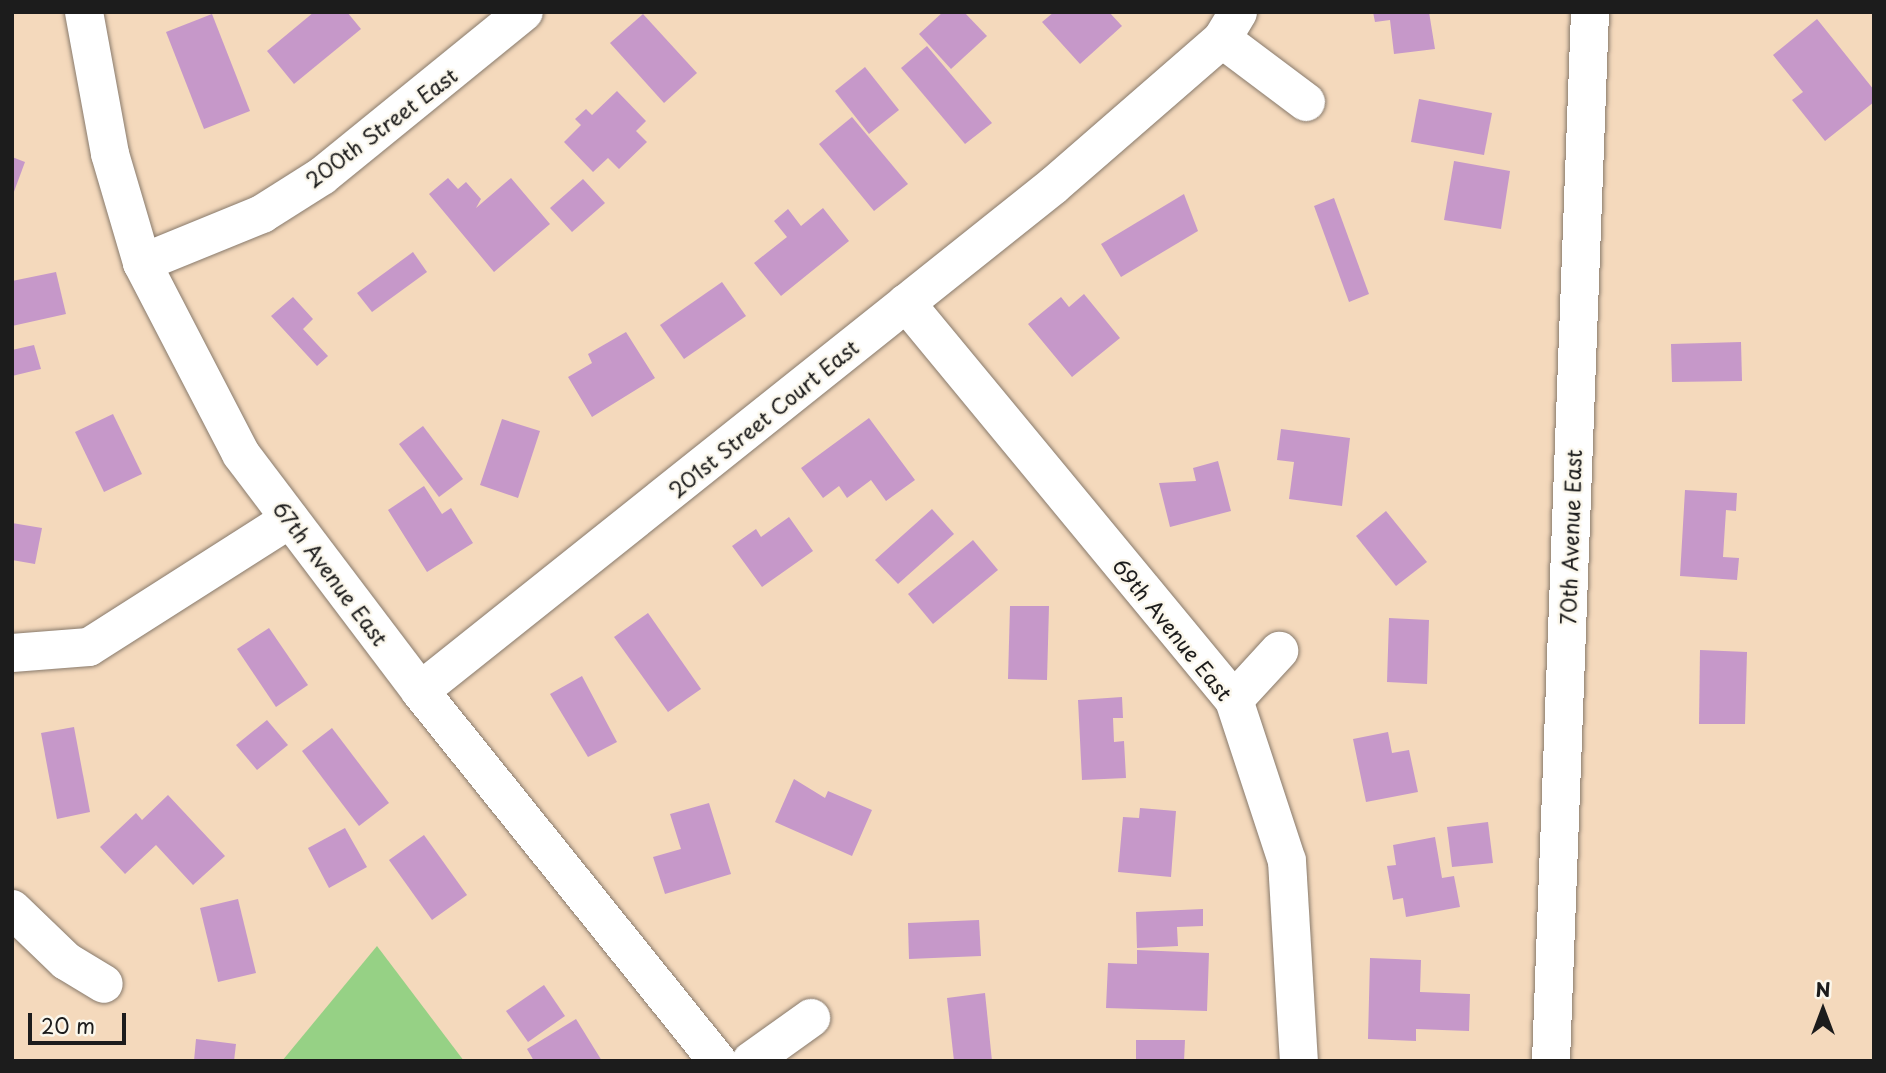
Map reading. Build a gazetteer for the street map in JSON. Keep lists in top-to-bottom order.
{
  "streets": {
    "street": [
      "200th Street East",
      "201st Street Court East",
      "70th Avenue East",
      "67th Avenue East",
      "69th Avenue East"
    ]
  },
  "crossings": [
    ["200th Street East", "67th Avenue East"],
    ["201st Street Court East", "67th Avenue East"],
    ["201st Street Court East", "69th Avenue East"]
  ],
  "scale_bar": "20 m",
  "north": "top"
}
